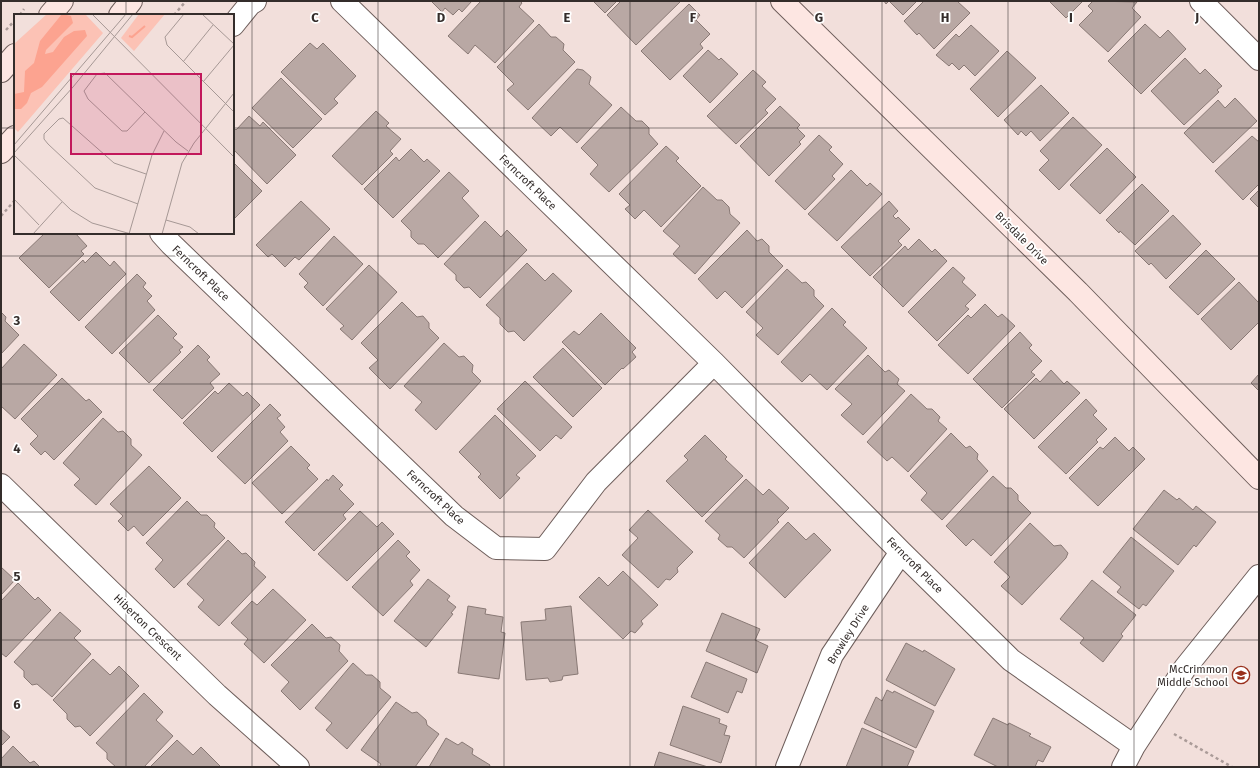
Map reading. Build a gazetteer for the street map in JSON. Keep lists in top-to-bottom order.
{
  "streets": {
    "street": [
      "Ferncroft Place",
      "Brisdale Drive",
      "Hiberton Crescent",
      "Browley Drive"
    ]
  },
  "crossings": [
    ["Ferncroft Place", "Browley Drive"]
  ],
  "places": {
    "school or university": ["McCrimmon Middle School"]
  },
  "grid": {
    "columns": [
      "C",
      "D",
      "E",
      "F",
      "G",
      "H",
      "I",
      "J"
    ],
    "rows": [
      "3",
      "4",
      "5",
      "6"
    ]
  }
}
